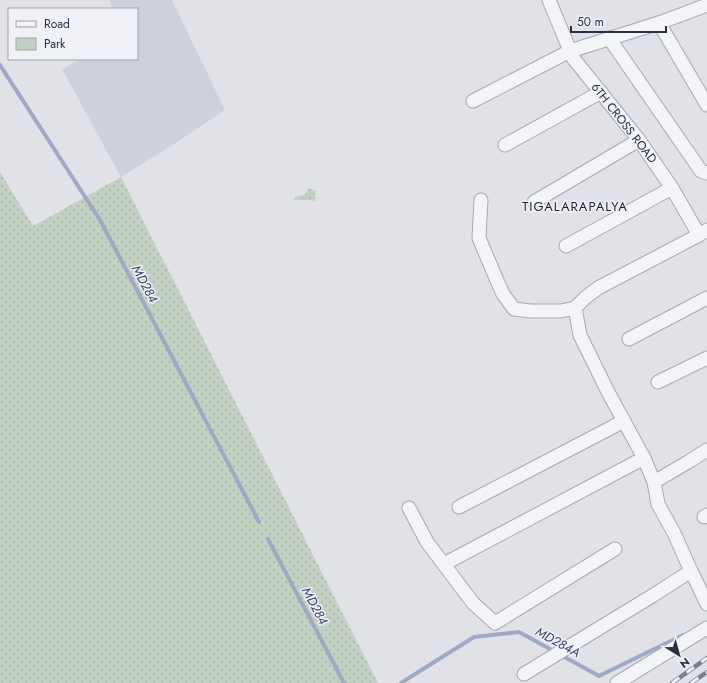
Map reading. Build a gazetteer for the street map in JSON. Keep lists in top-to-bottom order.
{
  "streets": {
    "street": ["6TH CROSS ROAD"]
  },
  "districts": ["TIGALARAPALYA"],
  "water": ["MD284", "MD284A"],
  "legend": ["Road", "Park"],
  "scale_bar": "50 m",
  "north": "bottom right"
}
